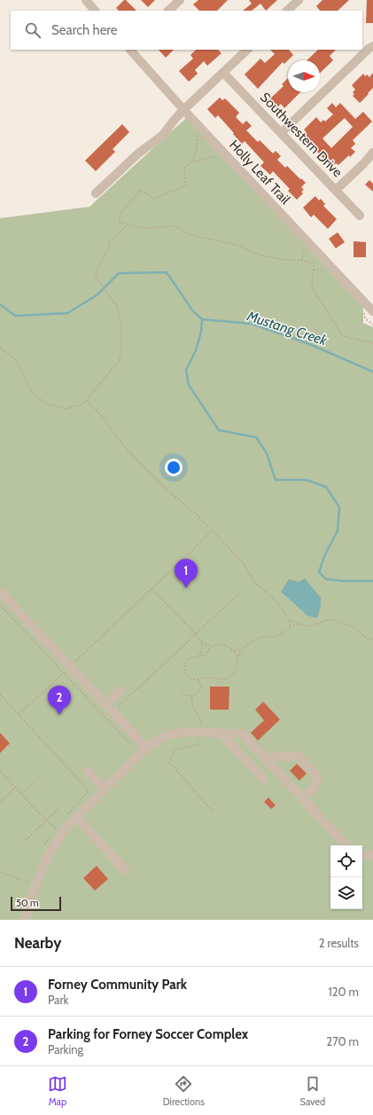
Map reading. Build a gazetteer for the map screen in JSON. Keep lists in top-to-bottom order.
{
  "streets": {
    "street": ["Southwestern Drive", "Holly Leaf Trail"]
  },
  "water": ["Mustang Creek"],
  "scale_bar": "50 m",
  "north": "right",
  "page": {
    "search": "Search here",
    "pins": ["1", "2"],
    "scale": "50 m",
    "heading": ["Nearby", "2 results"],
    "list": [
      {
        "mark": "1",
        "name": "Forney Community Park",
        "note": "Park",
        "value": "120 m"
      },
      {
        "mark": "2",
        "name": "Parking for Forney Soccer Complex",
        "note": "Parking",
        "value": "270 m"
      }
    ],
    "nav": ["Map", "Directions", "Saved"]
  }
}
